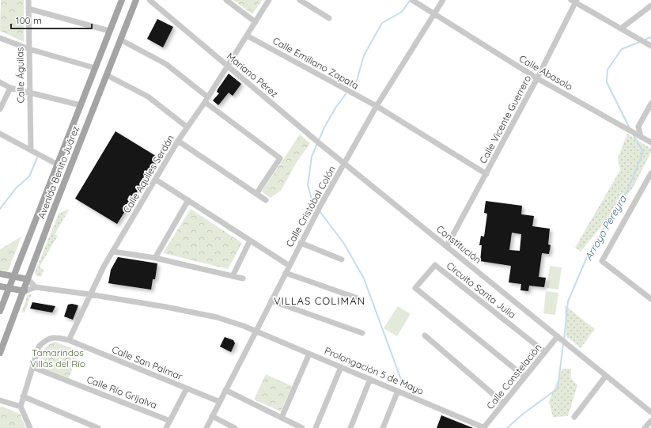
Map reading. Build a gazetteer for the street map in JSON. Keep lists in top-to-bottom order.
{
  "streets": {
    "main road": ["Avenida Benito Juárez"],
    "street": [
      "Calle Emiliano Zapata",
      "Calle Abasolo",
      "Calle Águilas",
      "Mariano Pérez",
      "Calle Vicente Guerrero",
      "Calle Aquiles Serdán",
      "Calle Cristóbal Colón",
      "Constitución",
      "Circuito Santa Julia",
      "Calle San Palmar",
      "Prolongación 5 de Mayo",
      "Calle Constelación",
      "Calle Río Grijalva"
    ]
  },
  "crossings": [
    ["Calle Emiliano Zapata", "Calle Vicente Guerrero"],
    ["Calle Emiliano Zapata", "Calle Aquiles Serdán"],
    ["Calle Emiliano Zapata", "Calle Cristóbal Colón"],
    ["Calle Abasolo", "Calle Vicente Guerrero"],
    ["Calle Abasolo", "Calle Cristóbal Colón"],
    ["Mariano Pérez", "Calle Aquiles Serdán"],
    ["Mariano Pérez", "Calle Cristóbal Colón"],
    ["Mariano Pérez", "Constitución"],
    ["Calle Vicente Guerrero", "Constitución"],
    ["Calle Aquiles Serdán", "Calle San Palmar"],
    ["Calle Aquiles Serdán", "Prolongación 5 de Mayo"],
    ["Calle Cristóbal Colón", "Constitución"],
    ["Calle Cristóbal Colón", "Calle San Palmar"],
    ["Calle Cristóbal Colón", "Prolongación 5 de Mayo"],
    ["Constitución", "Calle Constelación"],
    ["Circuito Santa Julia", "Calle Constelación"],
    ["Calle San Palmar", "Calle Río Grijalva"],
    ["Prolongación 5 de Mayo", "Calle Constelación"]
  ],
  "districts": ["VILLAS COLIMAN"],
  "water": ["Arroyo Pereyra"],
  "parks": ["Tamarindos Villas del Río"],
  "scale_bar": "100 m"
}
